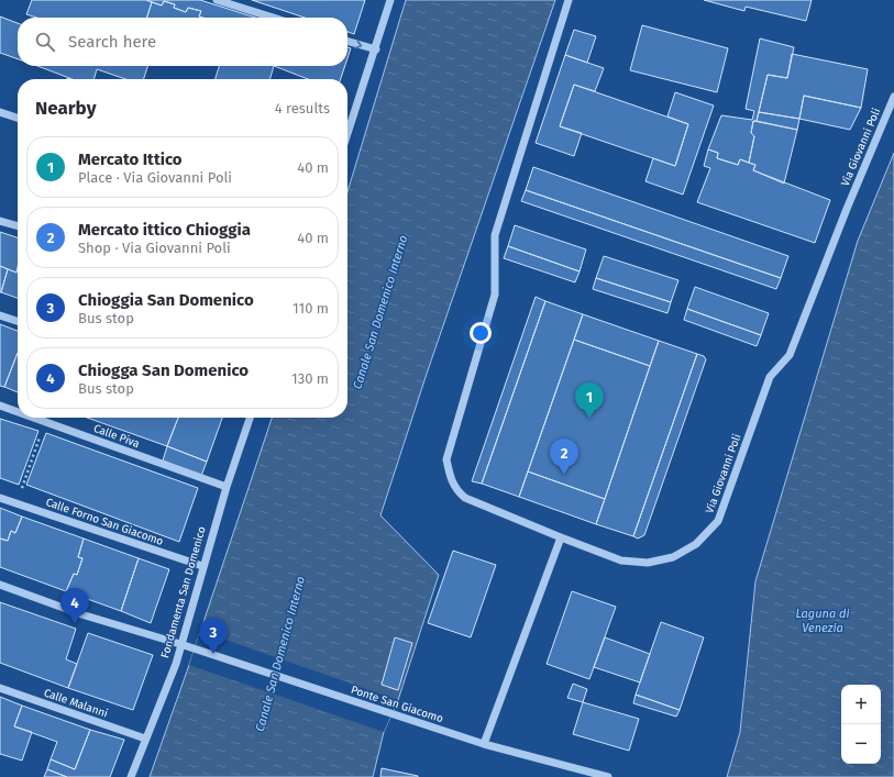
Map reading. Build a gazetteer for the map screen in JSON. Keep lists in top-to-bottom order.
{
  "streets": {
    "street": [
      "Via Giovanni Poli",
      "Calle Piva",
      "Calle Forno San Giacomo",
      "Fondamenta San Domenico",
      "Calle Malanni",
      "Ponte San Giacomo"
    ]
  },
  "crossings": [
    ["Calle Piva", "Fondamenta San Domenico"],
    ["Calle Forno San Giacomo", "Fondamenta San Domenico"],
    ["Fondamenta San Domenico", "Calle Malanni"],
    ["Fondamenta San Domenico", "Ponte San Giacomo"]
  ],
  "water": ["Canale San Domenico Interno", "Laguna di Venezia"],
  "page": {
    "search": "Search here",
    "heading": ["Nearby", "4 results"],
    "list": [
      {
        "mark": "1",
        "name": "Mercato Ittico",
        "note": "Place · Via Giovanni Poli",
        "value": "40 m"
      },
      {
        "mark": "2",
        "name": "Mercato ittico Chioggia",
        "note": "Shop · Via Giovanni Poli",
        "value": "40 m"
      },
      {
        "mark": "3",
        "name": "Chioggia San Domenico",
        "note": "Bus stop",
        "value": "110 m"
      },
      {
        "mark": "4",
        "name": "Chiogga San Domenico",
        "note": "Bus stop",
        "value": "130 m"
      }
    ],
    "pins": [
      "1",
      "2",
      "4",
      "3"
    ],
    "map_buttons": ["+", "−"]
  }
}
